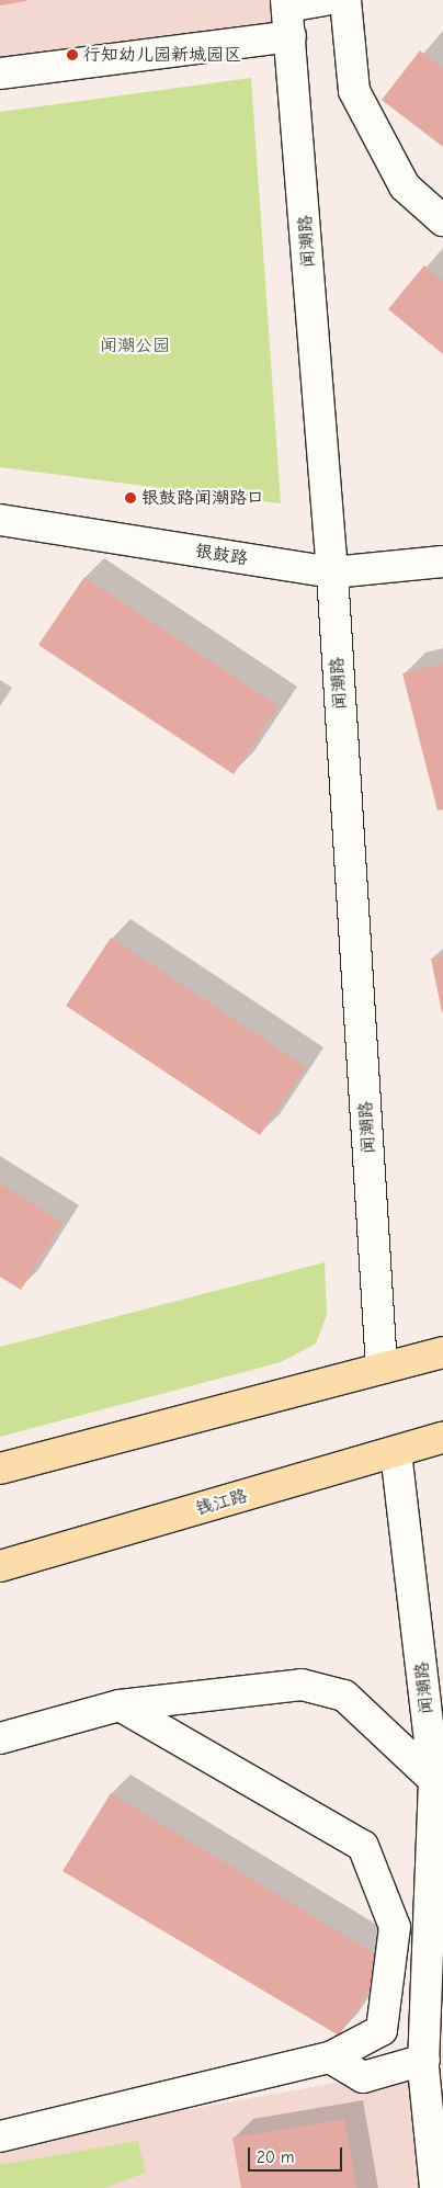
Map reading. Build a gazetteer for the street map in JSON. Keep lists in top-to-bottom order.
{
  "streets": {
    "main road": ["钱江路"],
    "street": ["闻潮路", "银鼓路"]
  },
  "crossings": [
    ["闻潮路", "银鼓路"],
    ["闻潮路", "钱江路"]
  ],
  "parks": ["闻潮公园"],
  "places": ["行知幼儿园新城园区", "银鼓路闻潮路口"],
  "scale_bar": "20 m"
}
